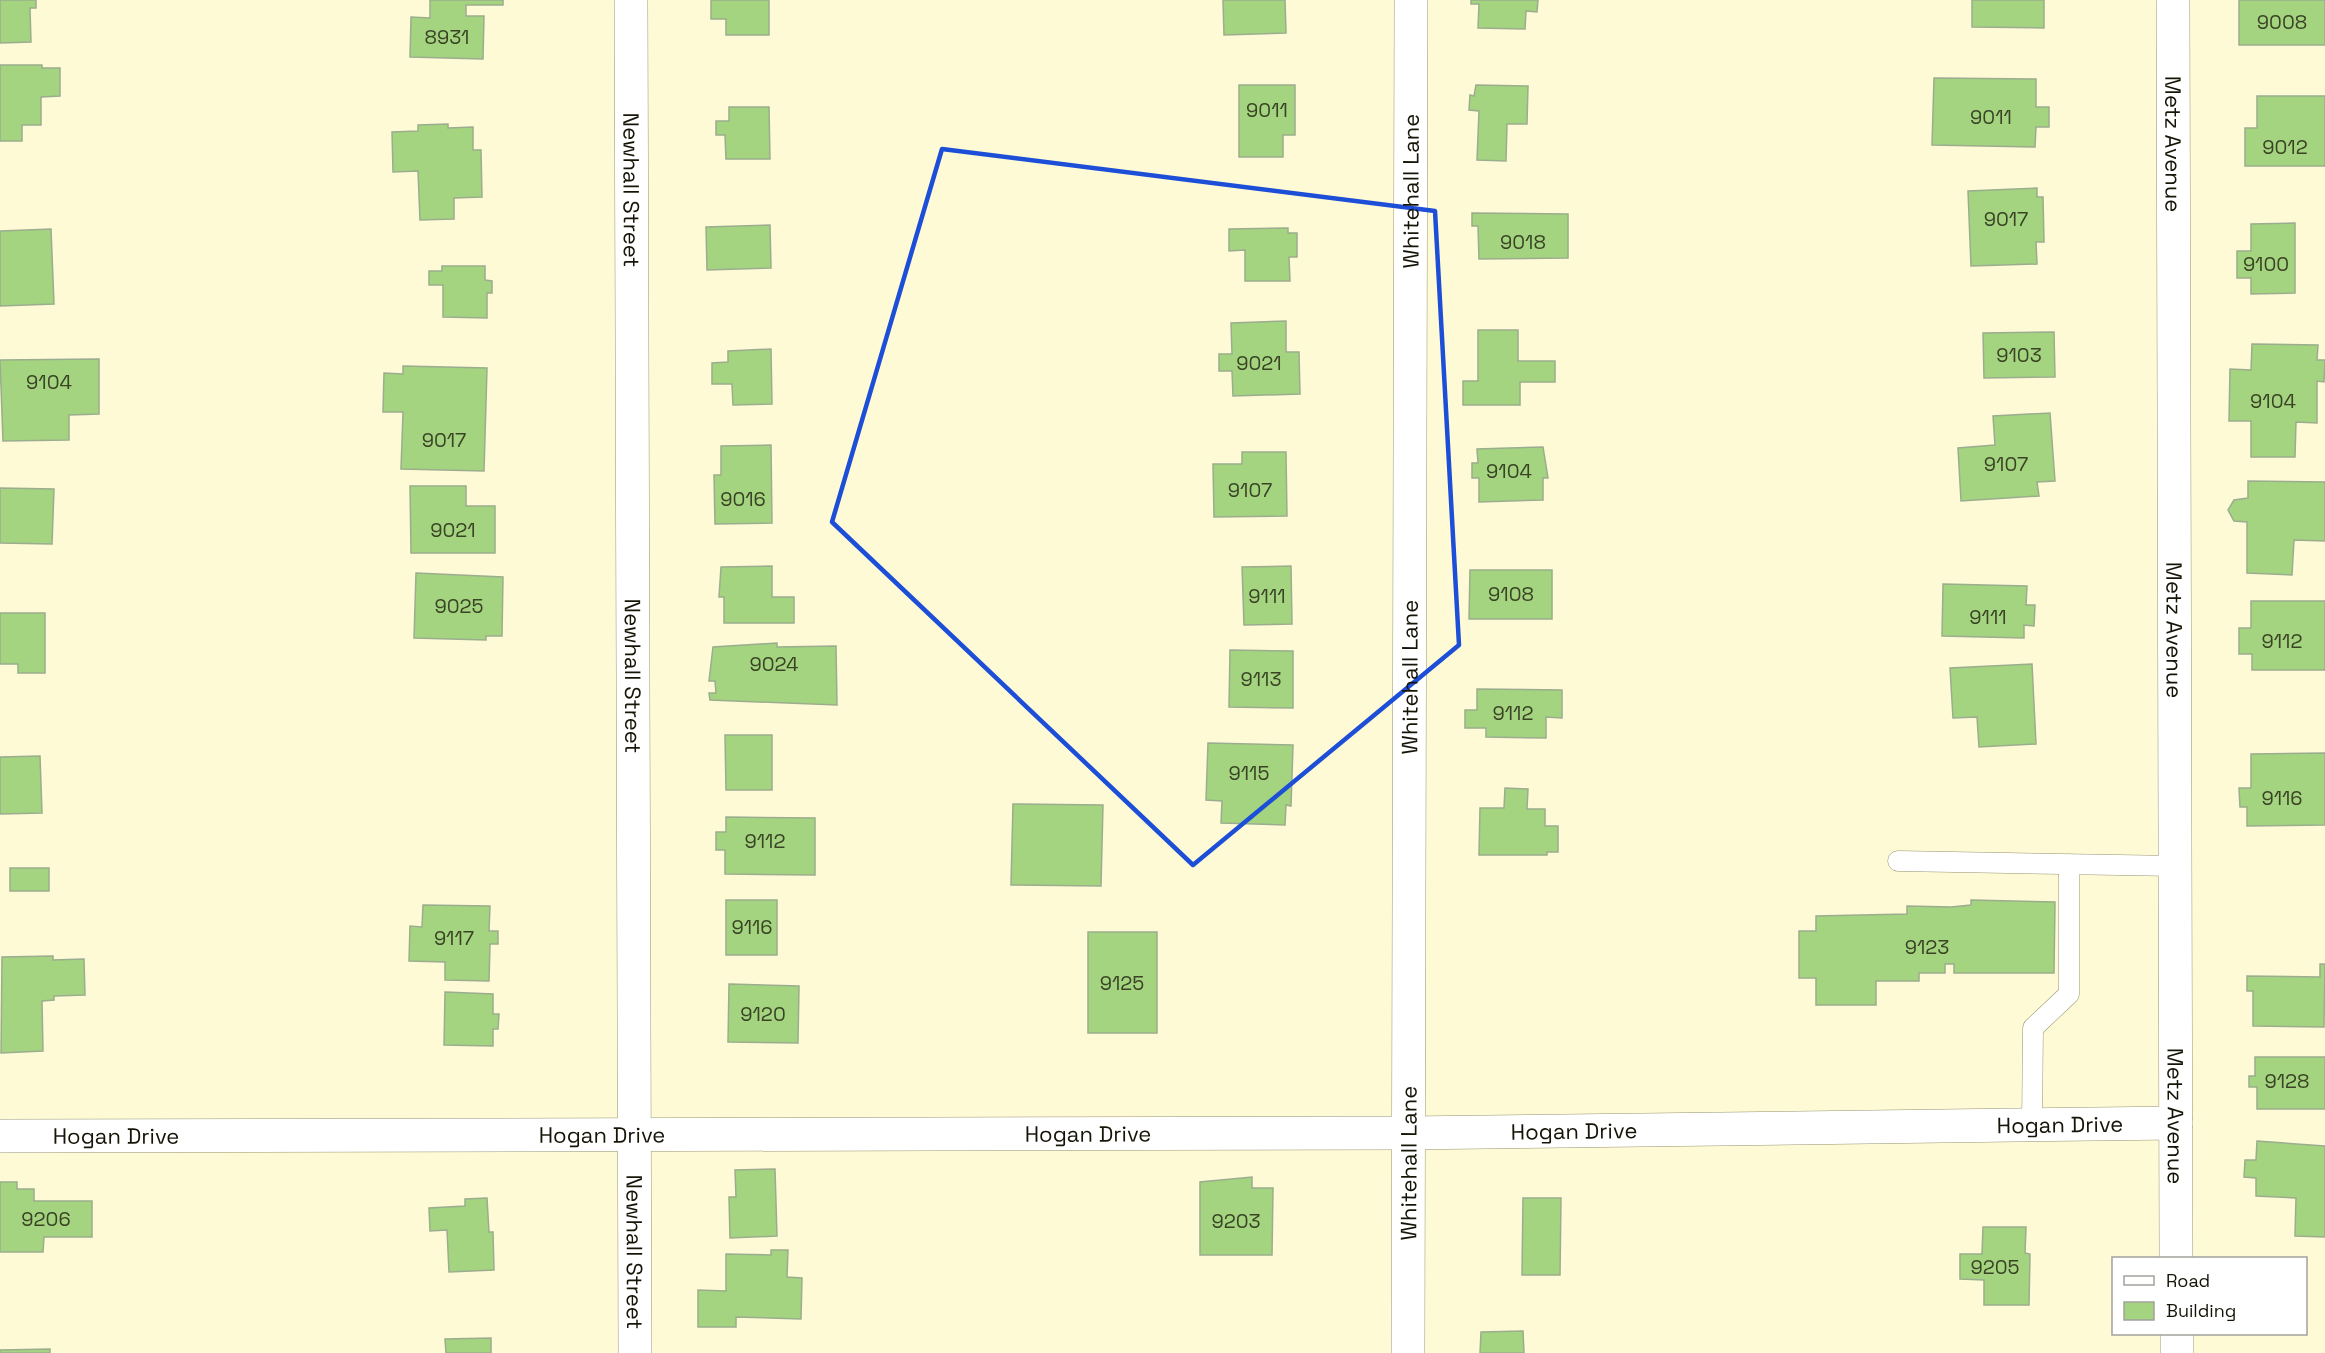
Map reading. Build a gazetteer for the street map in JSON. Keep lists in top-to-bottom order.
{
  "streets": {
    "street": [
      "Metz Avenue",
      "Newhall Street",
      "Whitehall Lane",
      "Hogan Drive"
    ]
  },
  "crossings": [
    ["Metz Avenue", "Hogan Drive"],
    ["Newhall Street", "Hogan Drive"],
    ["Whitehall Lane", "Hogan Drive"]
  ],
  "house_numbers": [
    "9008",
    "8931",
    "9011",
    "9011",
    "9012",
    "9017",
    "9018",
    "9100",
    "9103",
    "9021",
    "9104",
    "9104",
    "9017",
    "9107",
    "9104",
    "9107",
    "9016",
    "9021",
    "9108",
    "9111",
    "9025",
    "9111",
    "9112",
    "9024",
    "9113",
    "9112",
    "9115",
    "9116",
    "9112",
    "9116",
    "9117",
    "9123",
    "9125",
    "9120",
    "9128",
    "9206",
    "9203",
    "9205"
  ],
  "legend": ["Road", "Building"]
}
